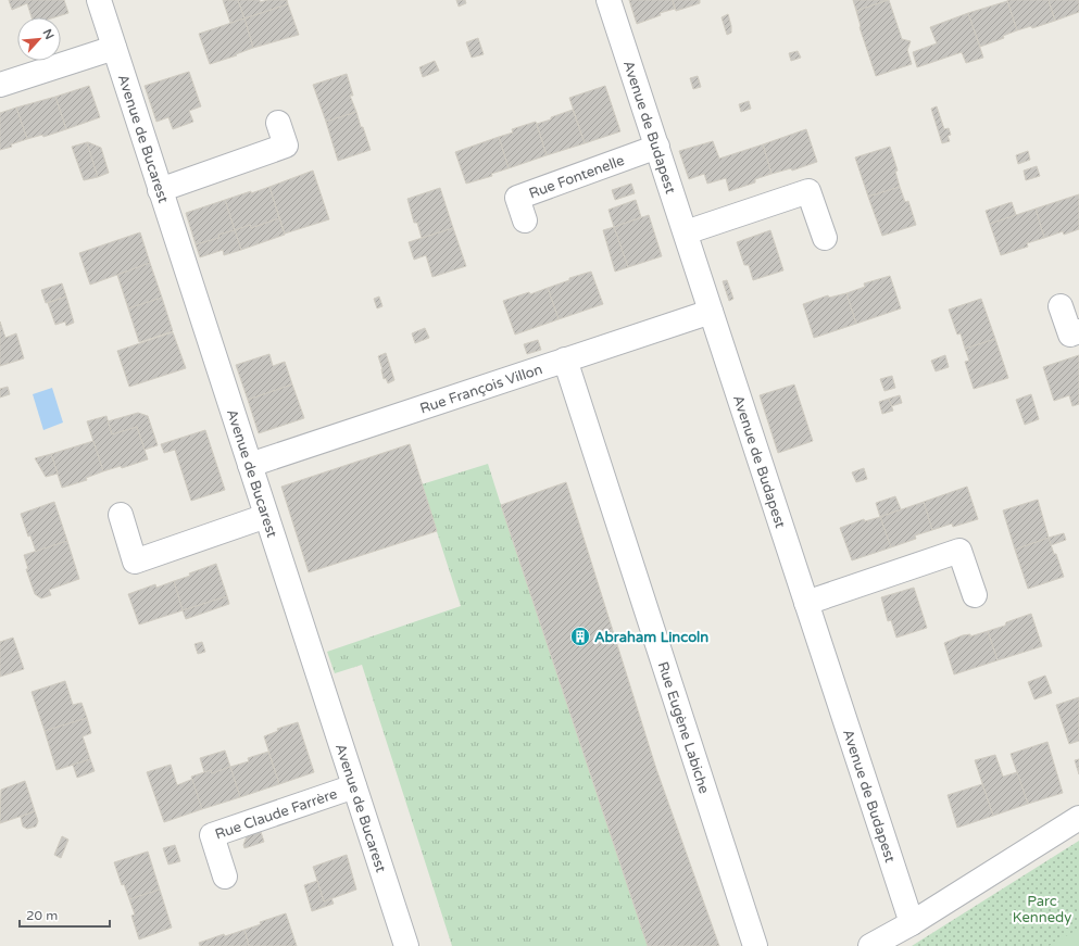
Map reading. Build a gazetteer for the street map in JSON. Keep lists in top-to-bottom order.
{
  "streets": {
    "street": [
      "Avenue de Budapest",
      "Avenue de Bucarest",
      "Rue Fontenelle",
      "Rue François Villon",
      "Rue Eugène Labiche",
      "Rue Claude Farrère"
    ]
  },
  "crossings": [
    ["Avenue de Budapest", "Rue Fontenelle"],
    ["Avenue de Budapest", "Rue François Villon"],
    ["Avenue de Bucarest", "Rue François Villon"],
    ["Avenue de Bucarest", "Rue Claude Farrère"],
    ["Rue François Villon", "Rue Eugène Labiche"]
  ],
  "parks": ["Parc Kennedy"],
  "places": {
    "building": ["Abraham Lincoln"]
  },
  "scale_bar": "20 m",
  "north": "top right"
}
